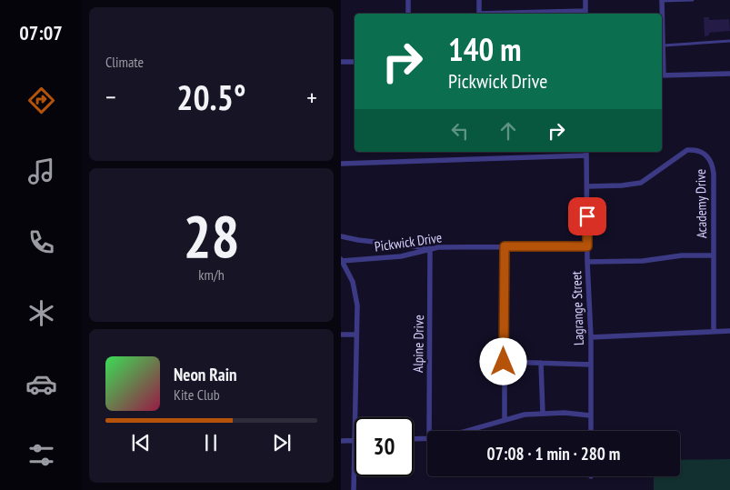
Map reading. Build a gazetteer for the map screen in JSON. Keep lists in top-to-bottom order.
{
  "streets": {
    "street": [
      "Academy Drive",
      "Pickwick Drive",
      "Lagrange Street",
      "Alpine Drive"
    ]
  },
  "crossings": [
    ["Academy Drive", "Lagrange Street"],
    ["Pickwick Drive", "Lagrange Street"],
    ["Pickwick Drive", "Alpine Drive"]
  ],
  "page": {
    "tabs": "07:07",
    "tile": [
      "Climate",
      ["28", "km/h"]
    ],
    "turn": ["140 m", "Pickwick Drive"],
    "heat": ["−", "20.5°", "+"],
    "song": ["Neon Rain", "Kite Club"],
    "limit": "30",
    "trip": "07:08 · 1 min · 280 m"
  }
}
